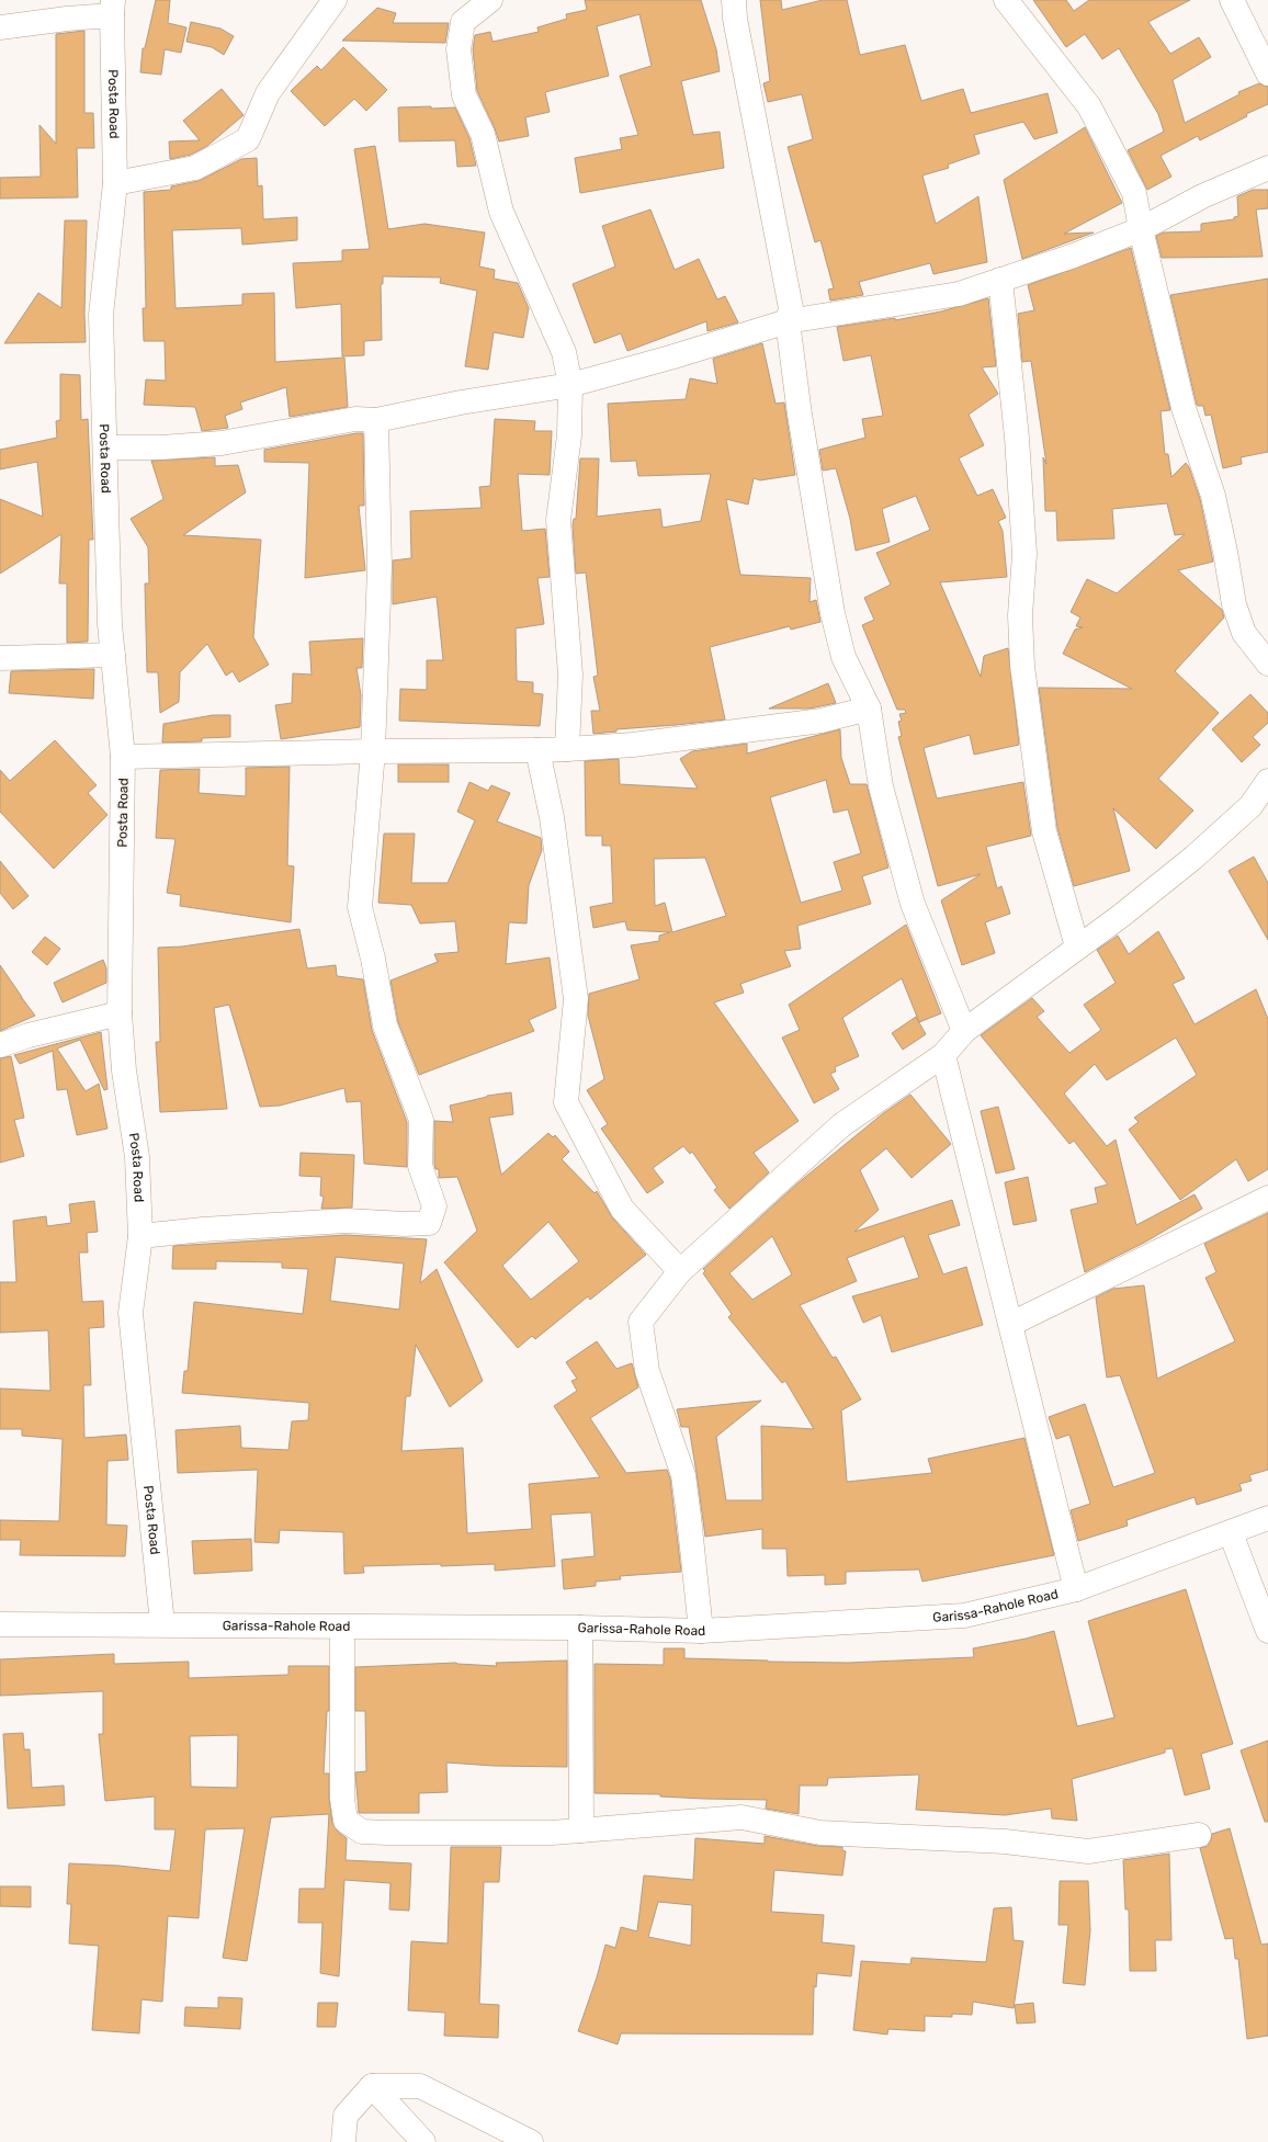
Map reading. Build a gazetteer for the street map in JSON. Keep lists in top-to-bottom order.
{
  "streets": {
    "street": ["Posta Road", "Garissa-Rahole Road"]
  },
  "crossings": [
    ["Posta Road", "Garissa-Rahole Road"]
  ]
}
